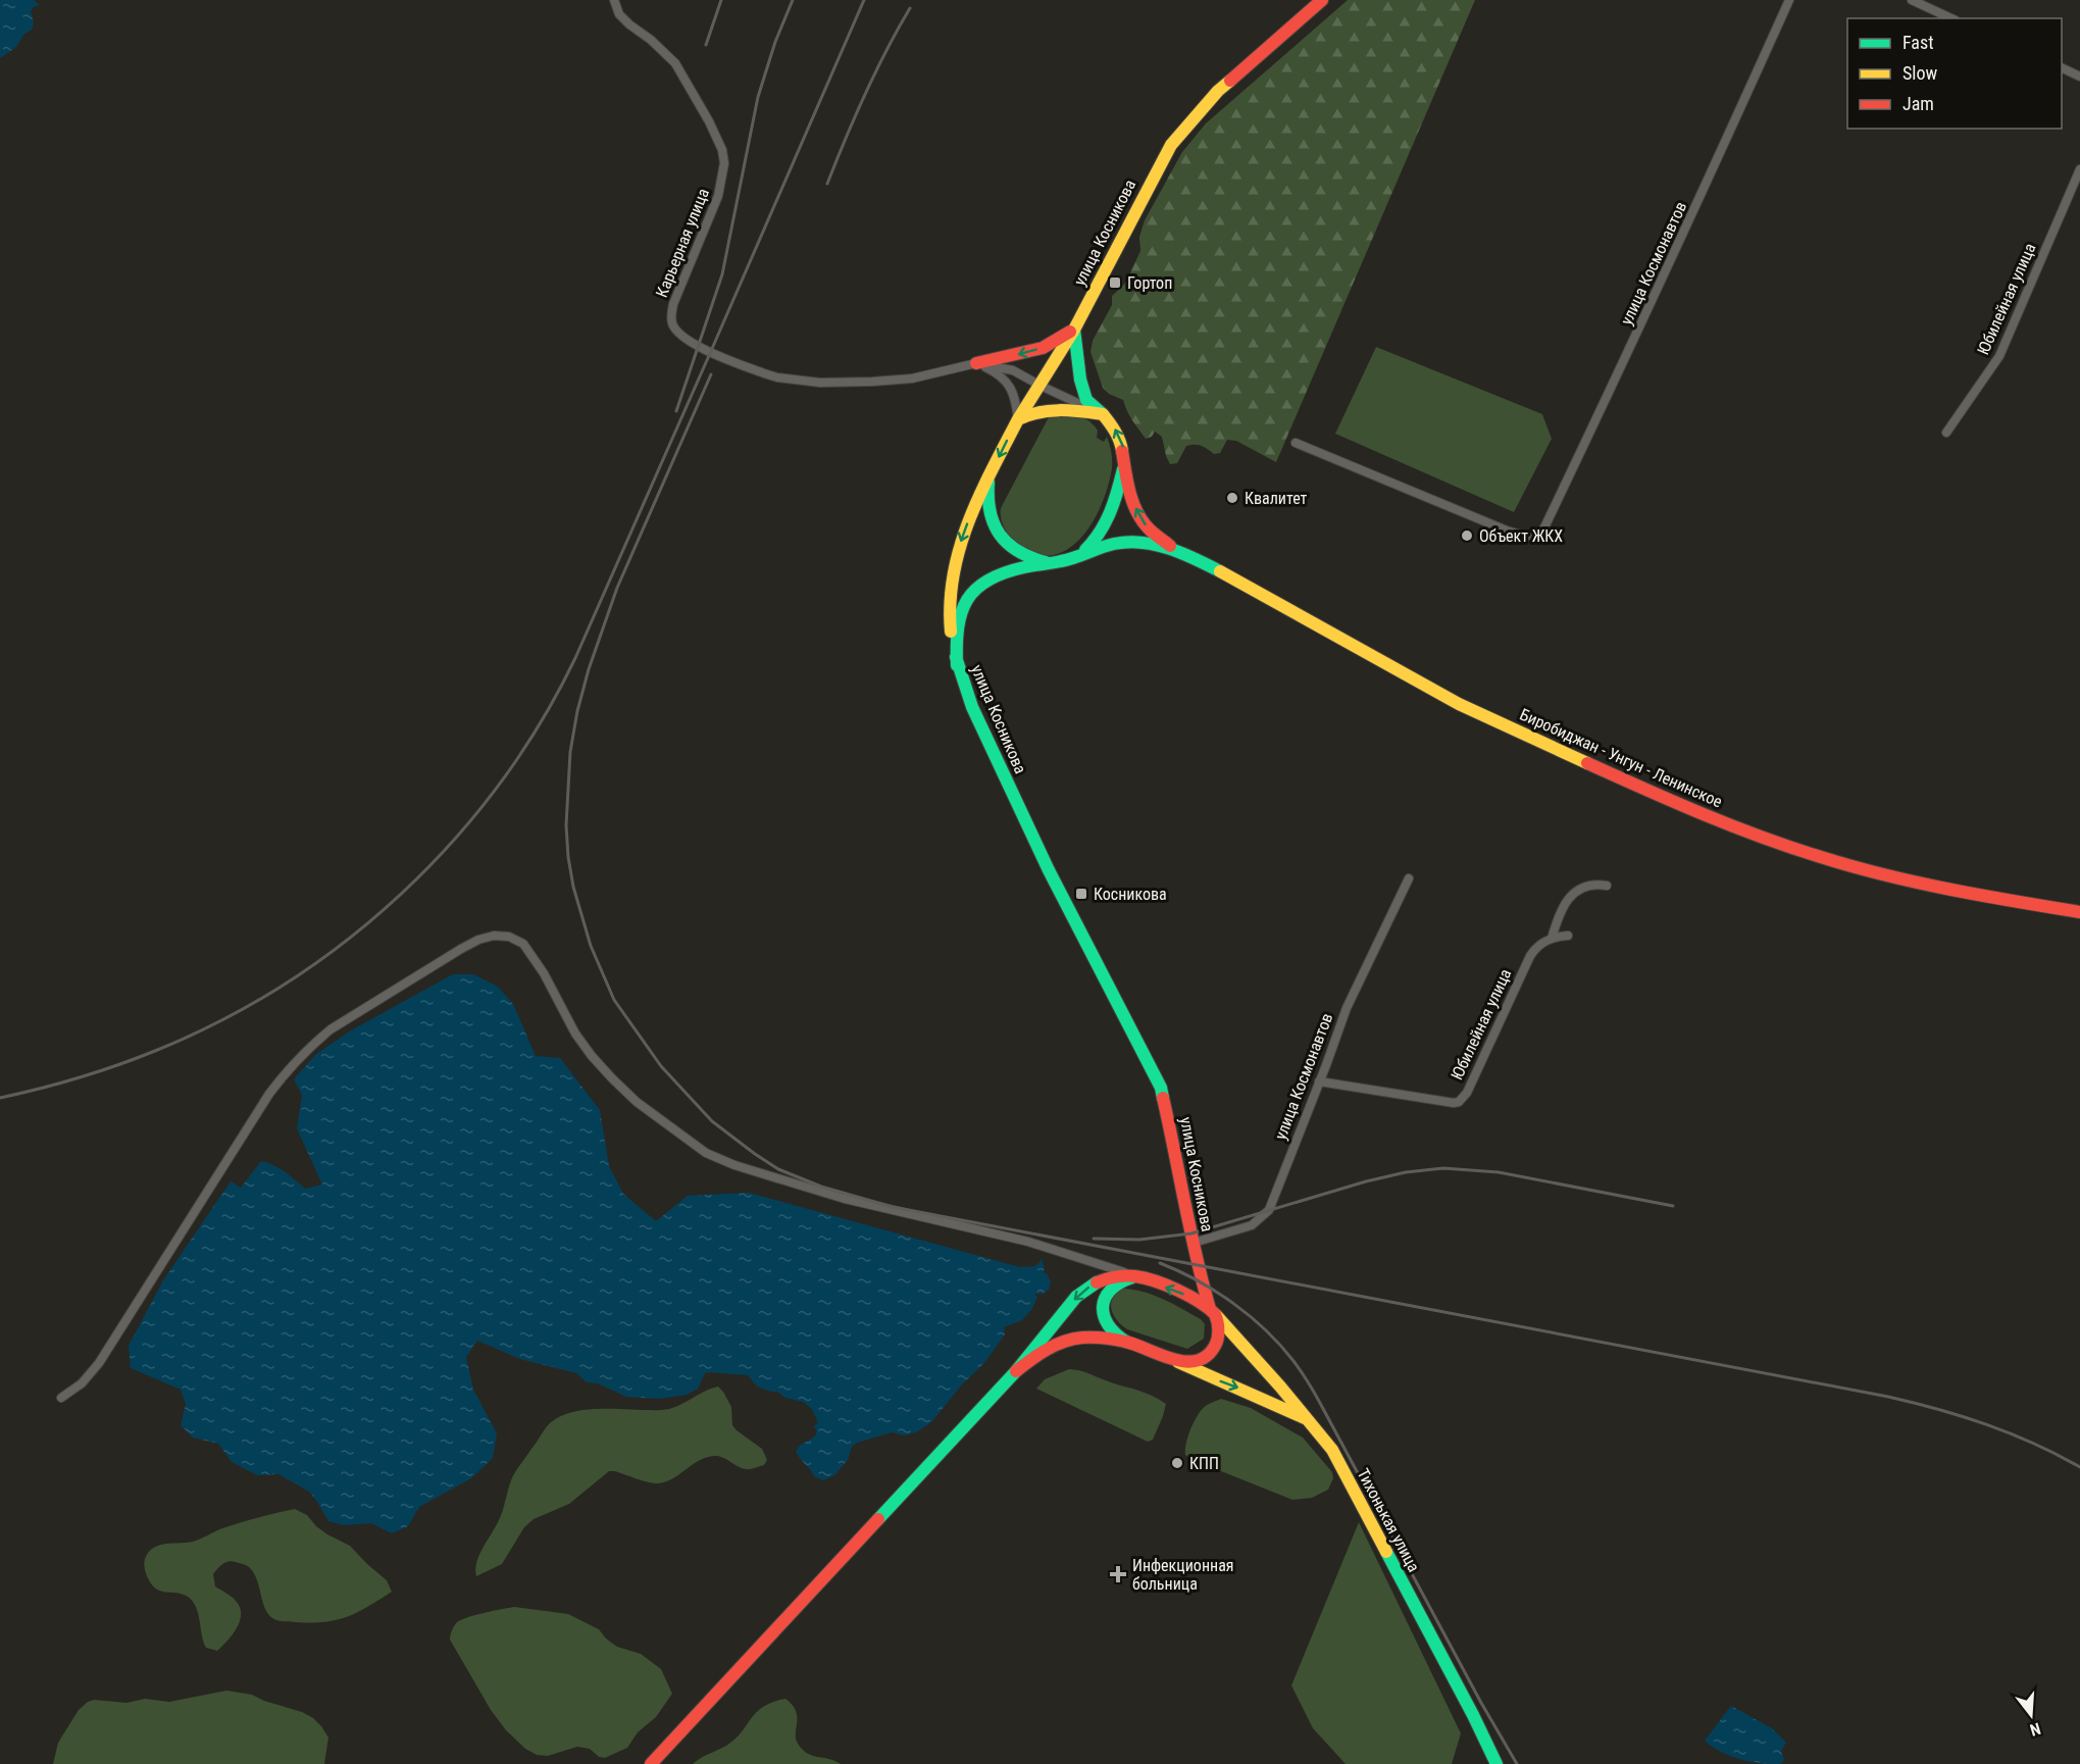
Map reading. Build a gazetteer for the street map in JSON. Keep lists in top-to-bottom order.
{
  "streets": {
    "main road": ["улица Косникова", "Биробиджан - Унгун - Ленинское", "Тихонькая улица"],
    "street": ["Карьерная улица", "улица Космонавтов", "Юбилейная улица"]
  },
  "crossings": [
    ["улица Косникова", "улица Космонавтов"],
    ["улица Косникова", "Тихонькая улица"],
    ["улица Космонавтов", "Юбилейная улица"]
  ],
  "places": {
    "transit": ["Гортоп", "Косникова"],
    "other": ["Квалитет", "Объект ЖКХ", "КПП"],
    "health": ["Инфекционная больница"]
  },
  "legend": ["Fast", "Slow", "Jam"],
  "north": "bottom"
}
